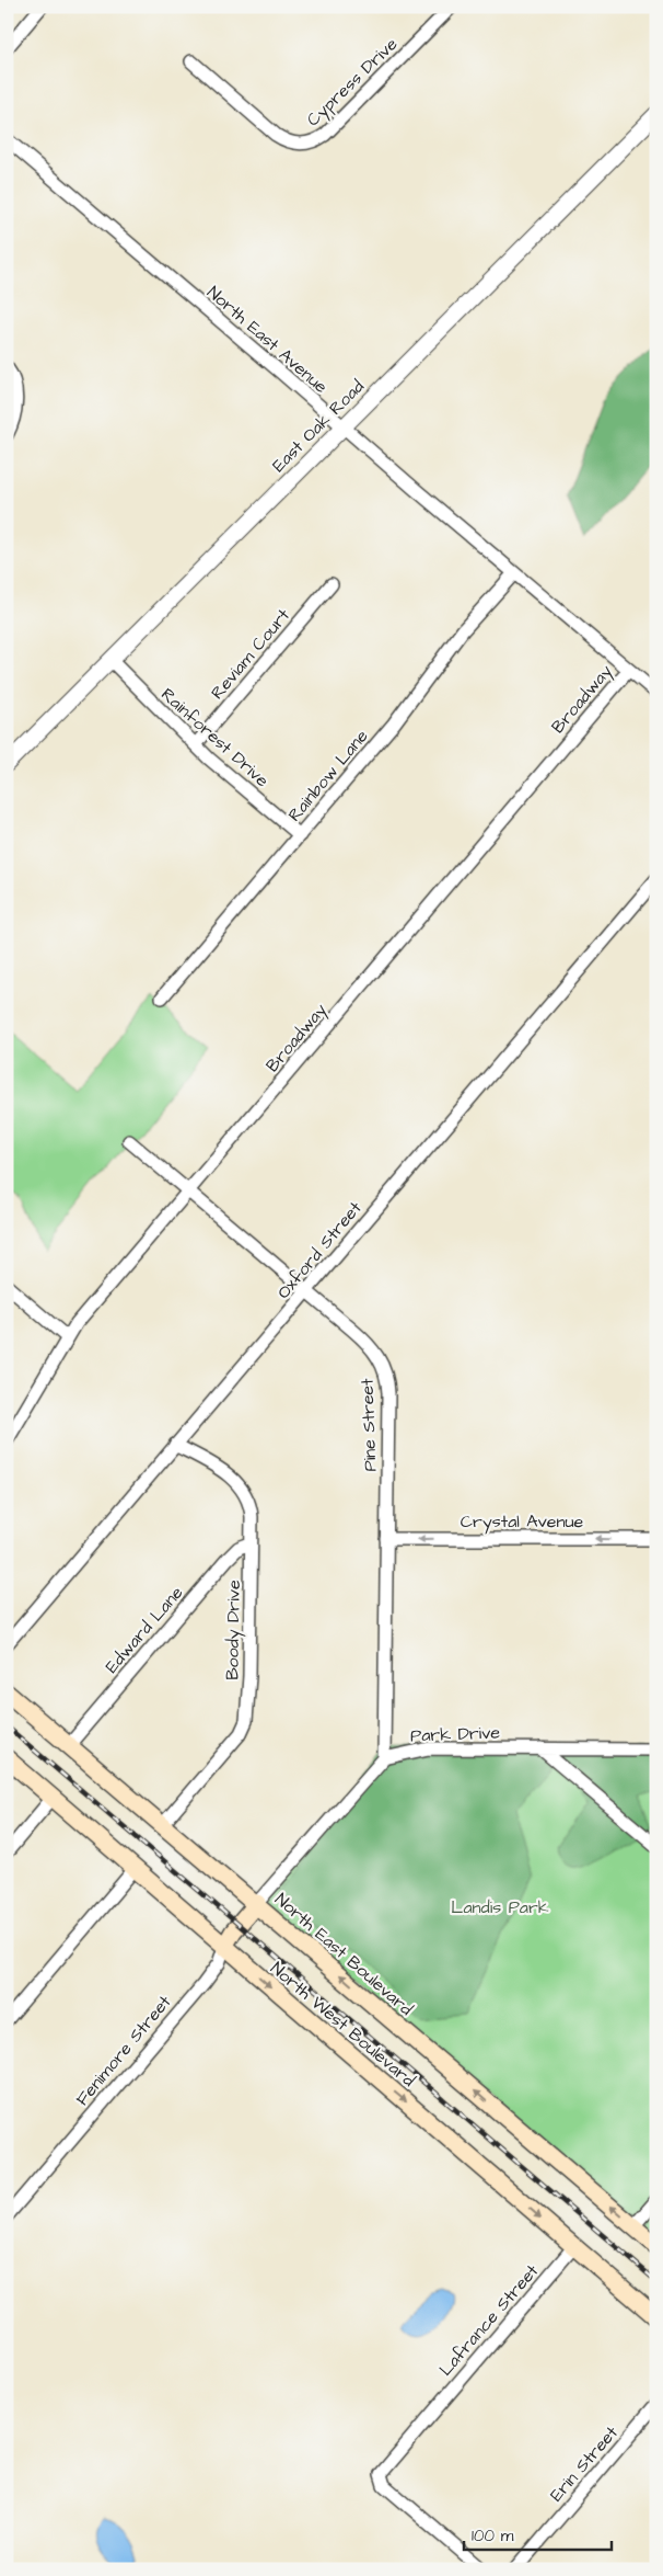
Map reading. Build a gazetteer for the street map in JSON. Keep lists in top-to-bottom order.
{
  "streets": {
    "main road": ["North East Boulevard", "North West Boulevard", "Fenimore Street"],
    "street": [
      "Cypress Drive",
      "North East Avenue",
      "East Oak Road",
      "Reviam Court",
      "Broadway",
      "Rainforest Drive",
      "Rainbow Lane",
      "Oxford Street",
      "Pine Street",
      "Crystal Avenue",
      "Edward Lane",
      "Boody Drive",
      "Park Drive",
      "Lafrance Street",
      "Erin Street"
    ]
  },
  "crossings": [
    ["North East Avenue", "East Oak Road"],
    ["North East Avenue", "Broadway"],
    ["North East Avenue", "Rainbow Lane"],
    ["East Oak Road", "Rainforest Drive"],
    ["Reviam Court", "Rainforest Drive"],
    ["Broadway", "Pine Street"],
    ["Rainforest Drive", "Rainbow Lane"],
    ["Oxford Street", "Pine Street"],
    ["Oxford Street", "Boody Drive"],
    ["Pine Street", "Crystal Avenue"],
    ["Pine Street", "Park Drive"],
    ["Edward Lane", "Boody Drive"],
    ["Edward Lane", "North East Boulevard"],
    ["Boody Drive", "North East Boulevard"],
    ["North East Boulevard", "Fenimore Street"],
    ["North West Boulevard", "Fenimore Street"],
    ["North West Boulevard", "Lafrance Street"]
  ],
  "one_way": ["Crystal Avenue", "North East Boulevard", "North West Boulevard"],
  "parks": ["Landis Park"],
  "scale_bar": "100 m"
}
